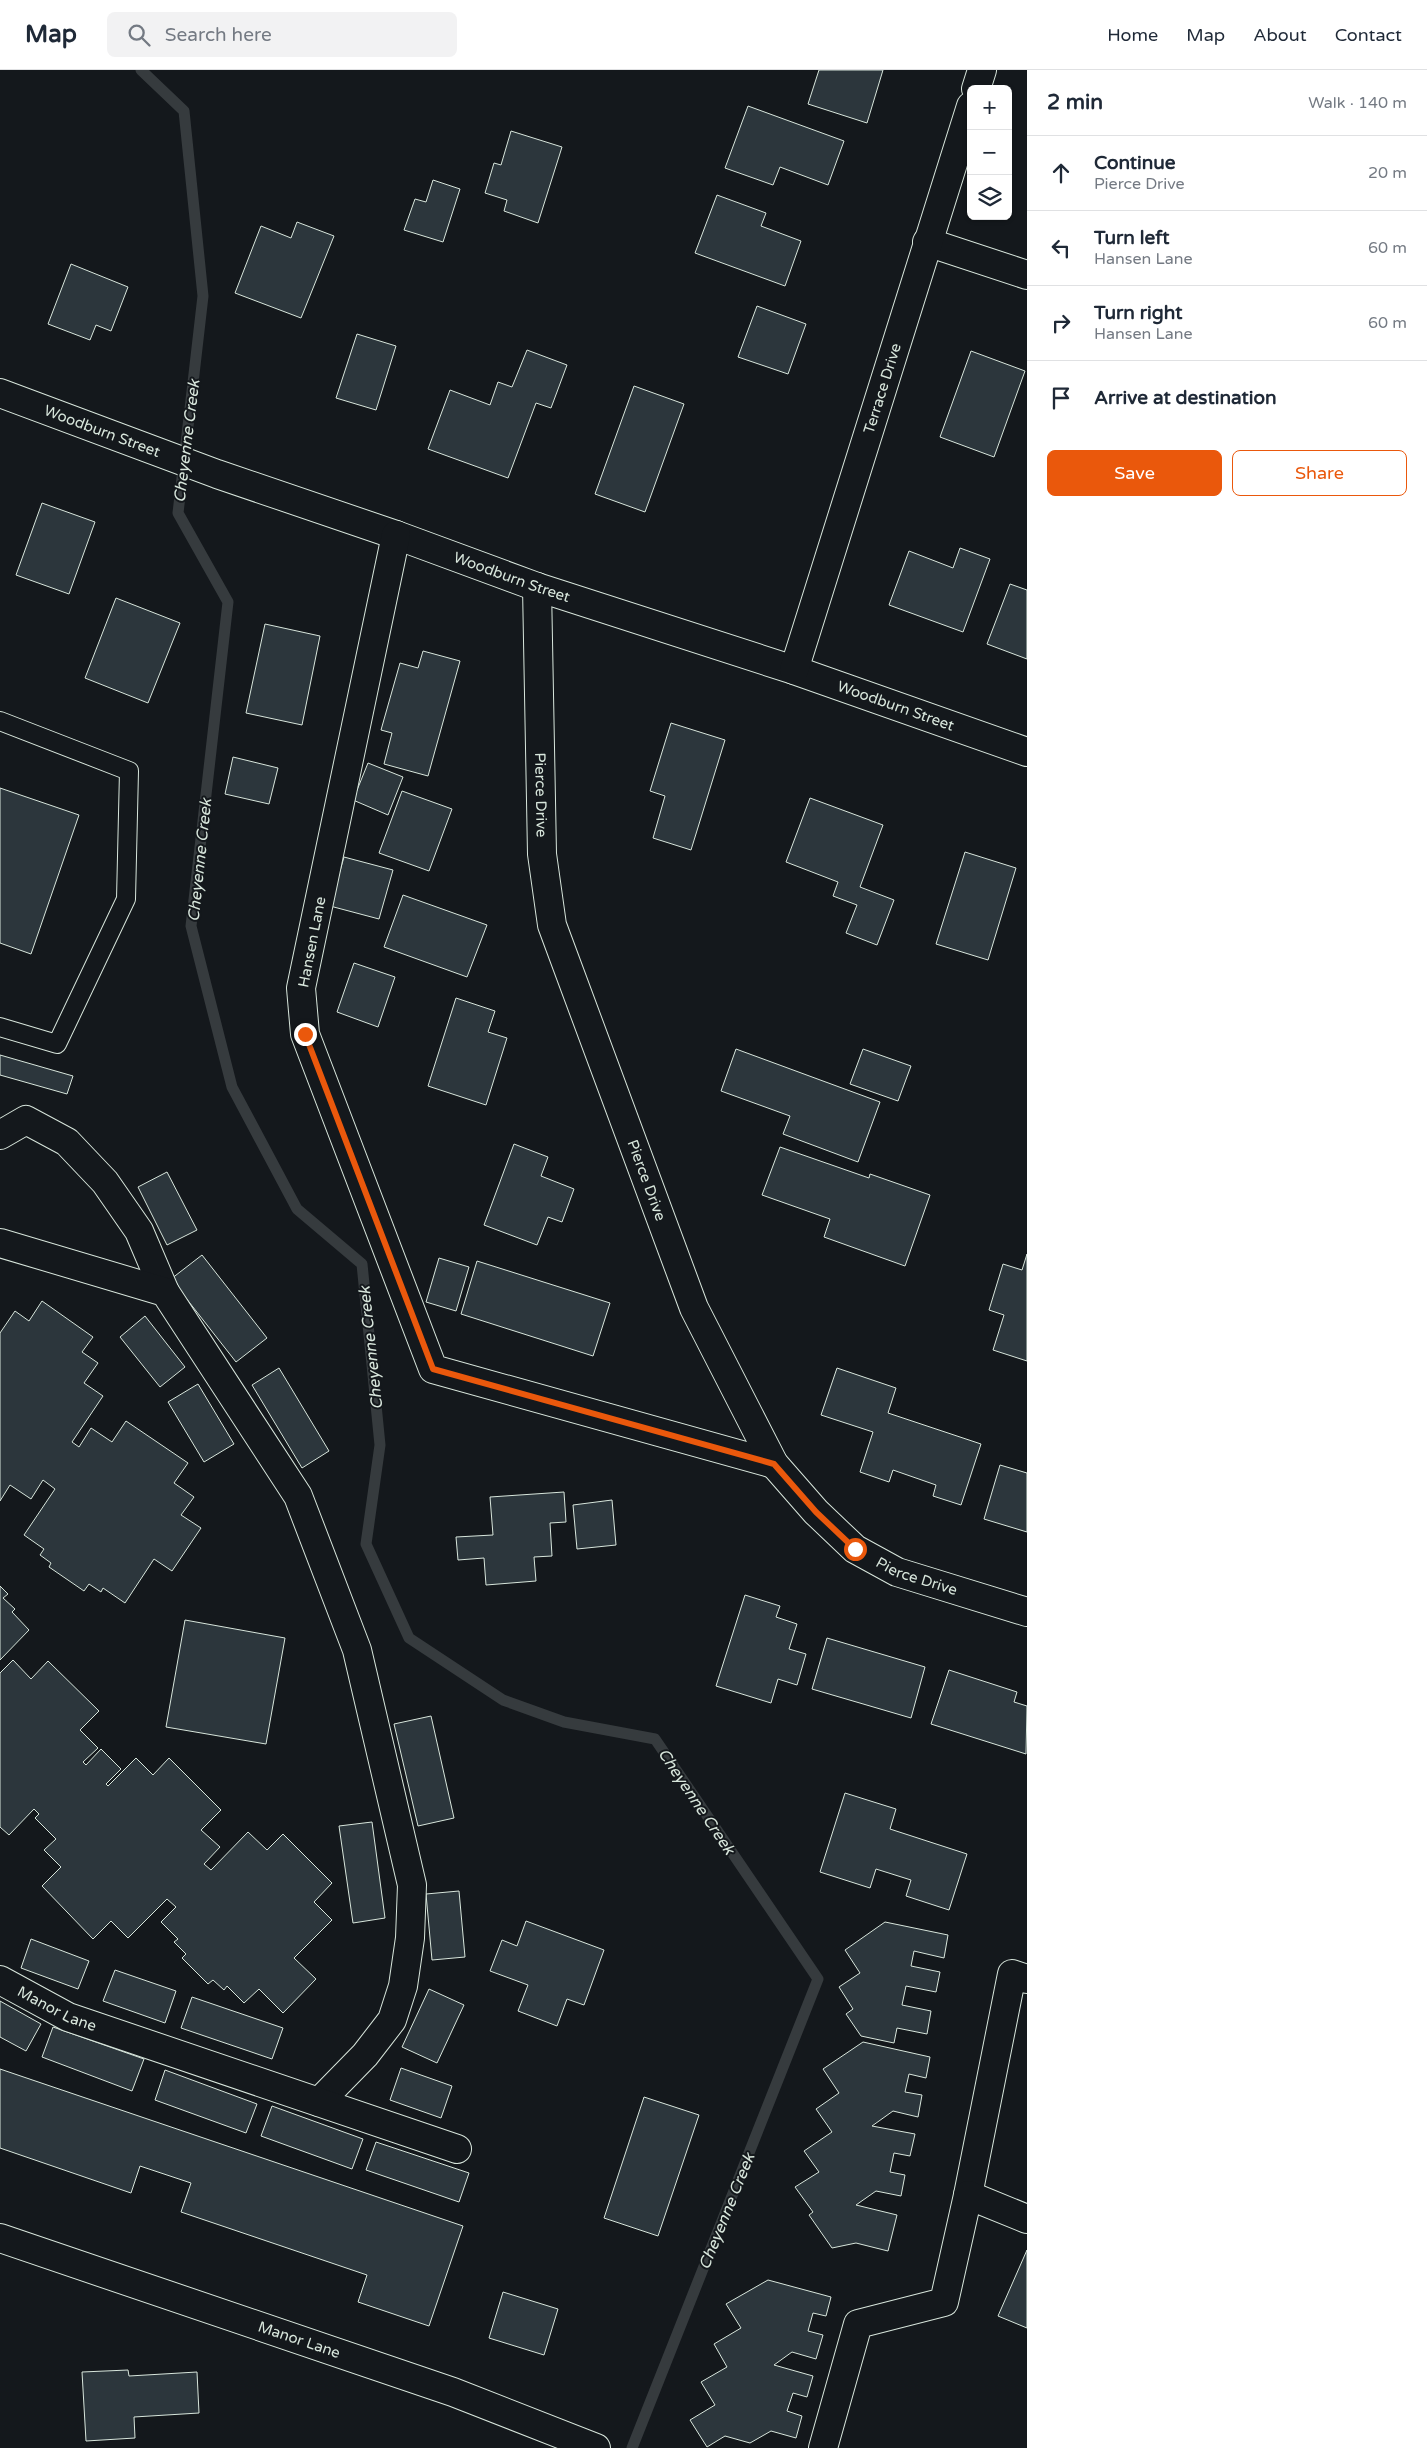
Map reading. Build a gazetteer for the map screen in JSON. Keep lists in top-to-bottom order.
{
  "streets": {
    "street": [
      "Terrace Drive",
      "Woodburn Street",
      "Pierce Drive",
      "Hansen Lane",
      "Manor Lane"
    ]
  },
  "crossings": [
    ["Terrace Drive", "Woodburn Street"],
    ["Woodburn Street", "Pierce Drive"],
    ["Woodburn Street", "Hansen Lane"],
    ["Pierce Drive", "Hansen Lane"]
  ],
  "water": ["Cheyenne Creek"],
  "page": {
    "header": "Map",
    "search": "Search here",
    "nav": [
      "Home",
      "Map",
      "About",
      "Contact"
    ],
    "heading": ["2 min", "Walk · 140 m"],
    "map_buttons": ["+", "−"],
    "list": [
      ["Continue", "Pierce Drive", "20 m"],
      ["Turn left", "Hansen Lane", "60 m"],
      ["Turn right", "Hansen Lane", "60 m"],
      "Arrive at destination"
    ],
    "buttons": ["Save", "Share"]
  }
}
